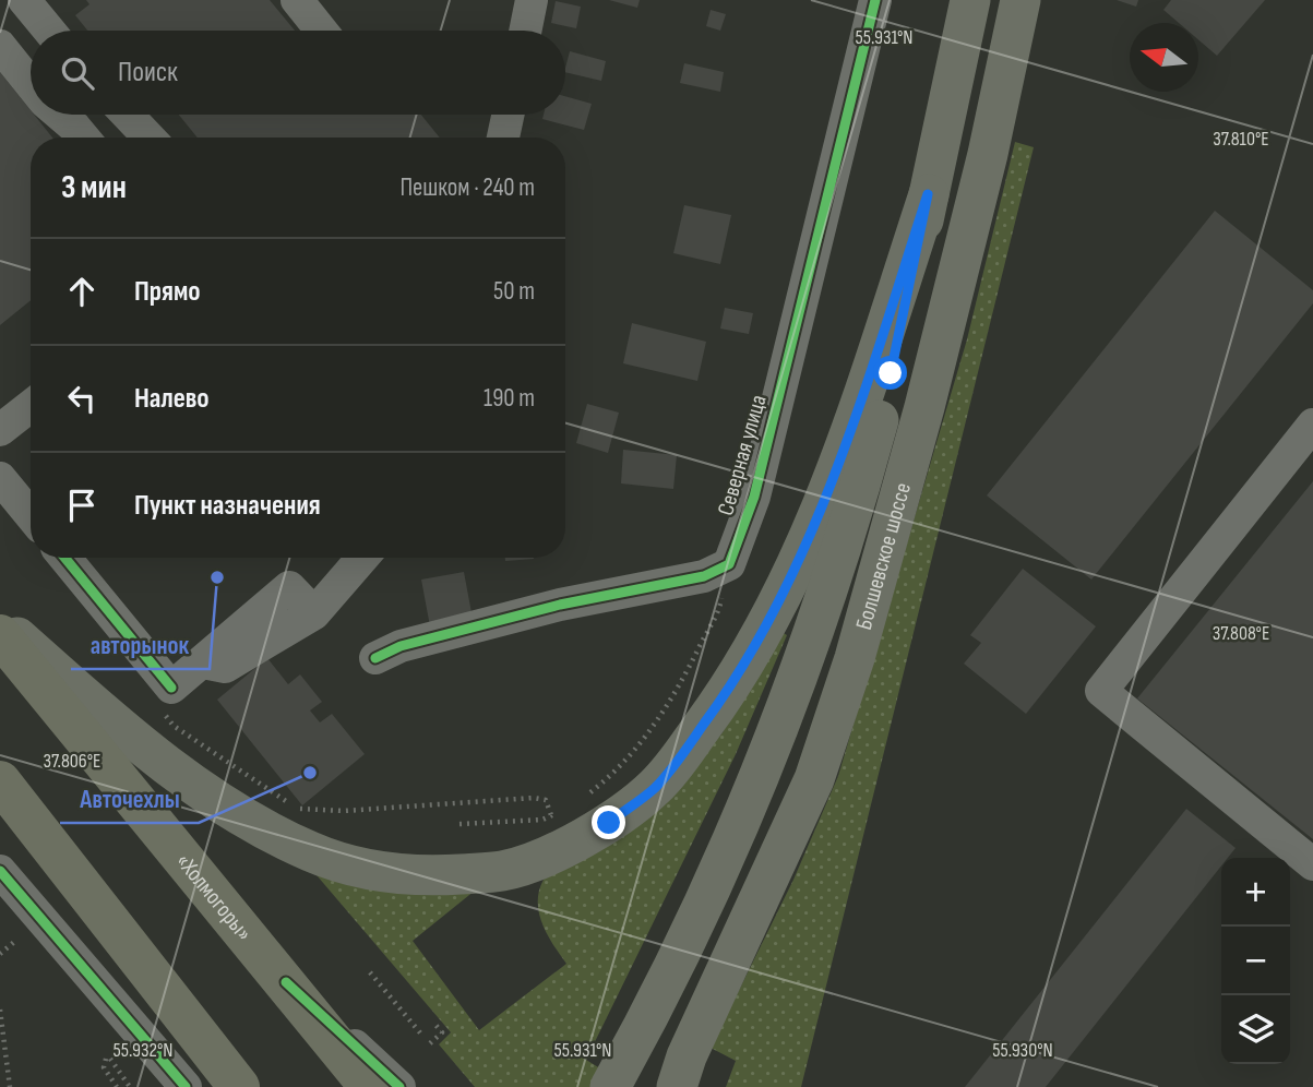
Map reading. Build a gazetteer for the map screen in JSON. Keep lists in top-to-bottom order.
{
  "streets": {
    "highway": ["«Холмогоры»"],
    "main road": ["Болшевское шоссе"],
    "street": ["Северная улица"]
  },
  "places": ["авторынок", "Авточехлы"],
  "north": "left",
  "page": {
    "search": "Поиск",
    "heading": ["3 мин", "Пешком · 240 m"],
    "list": [
      ["Прямо", "50 m"],
      ["Налево", "190 m"],
      "Пункт назначения"
    ],
    "map_buttons": ["+", "−"]
  },
  "coordinates": [
    "55.931°N",
    "37.810°E",
    "37.808°E",
    "37.806°E",
    "55.932°N",
    "55.930°N"
  ]
}
